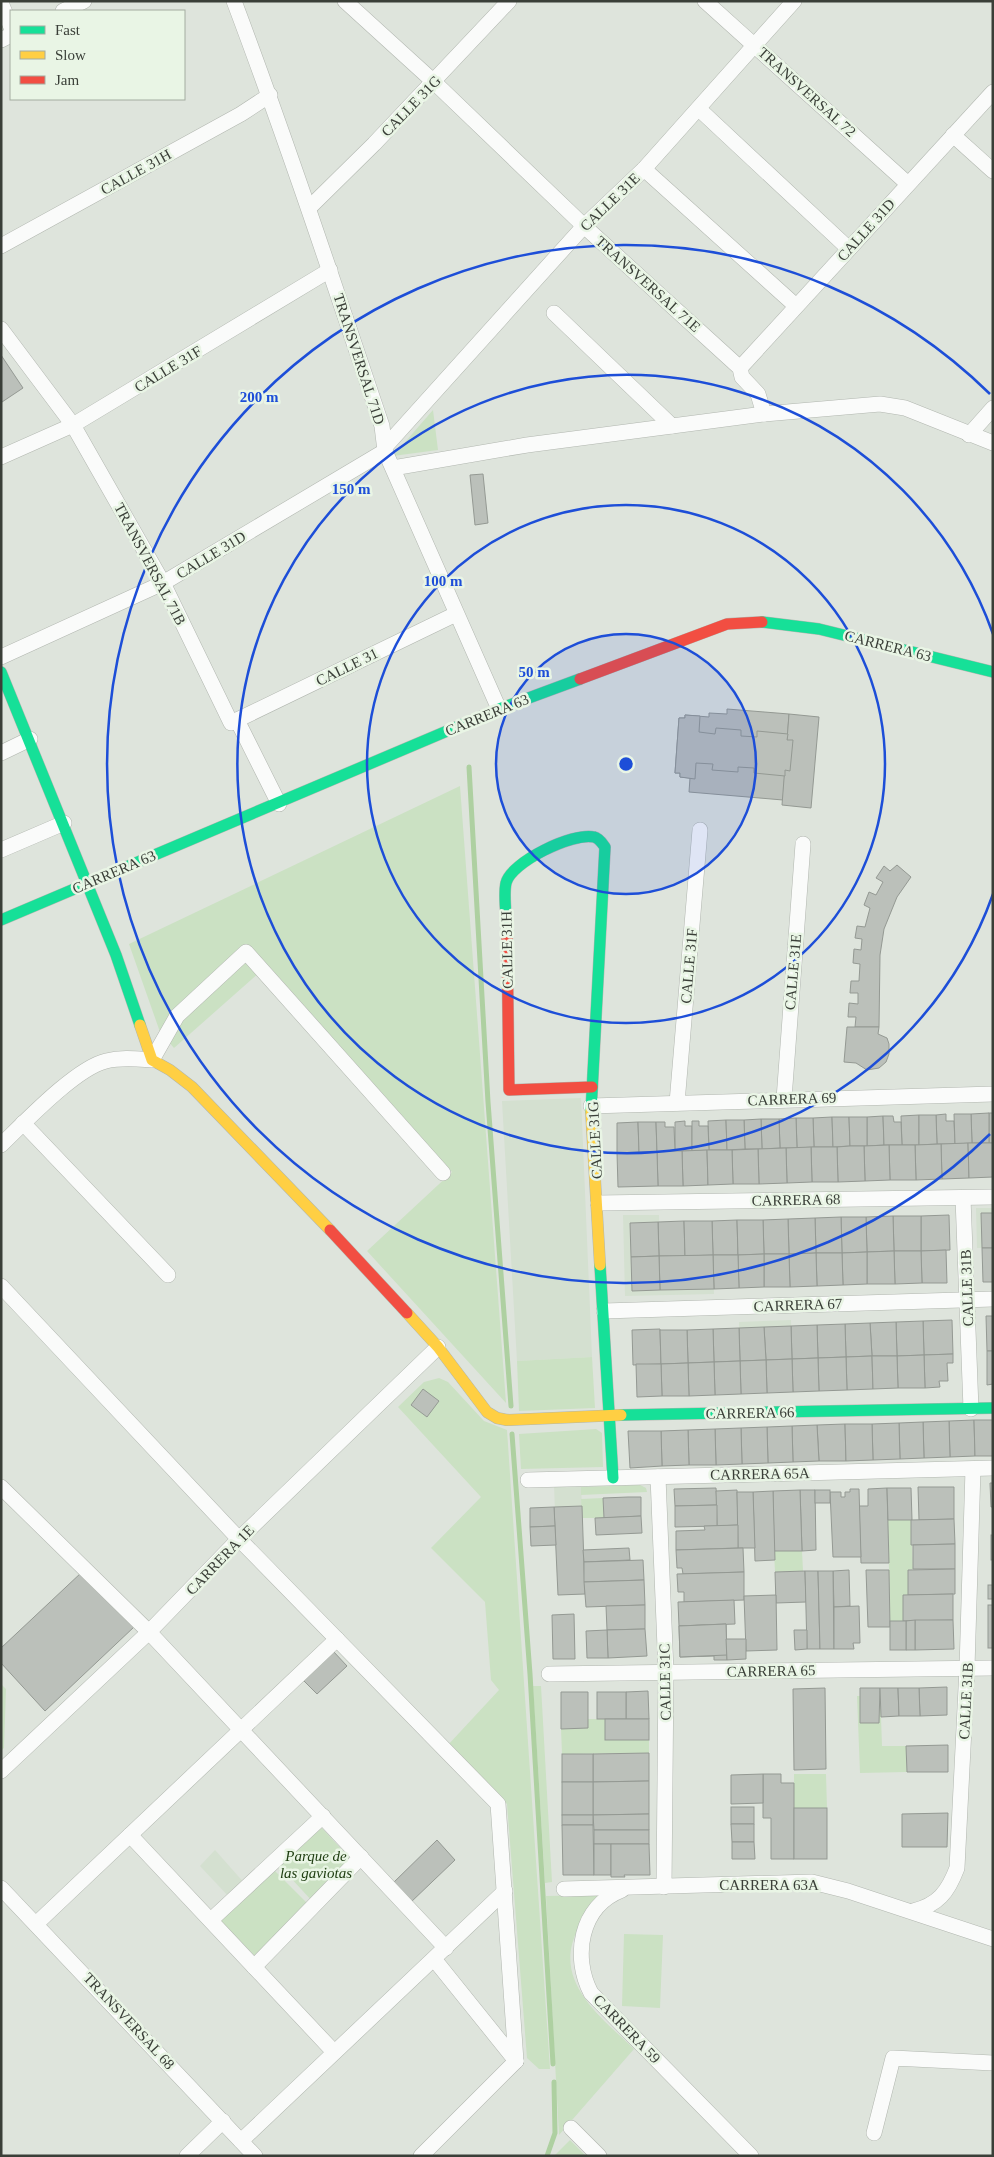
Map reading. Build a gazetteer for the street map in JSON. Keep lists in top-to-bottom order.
{
  "streets": {
    "street": [
      "TRANSVERSAL 72",
      "CALLE 31G",
      "CALLE 31H",
      "CALLE 31E",
      "CALLE 31D",
      "TRANSVERSAL 71E",
      "TRANSVERSAL 71D",
      "CALLE 31F",
      "TRANSVERSAL 71B",
      "CARRERA 63",
      "CALLE 31",
      "CARRERA 69",
      "CARRERA 68",
      "CALLE 31B",
      "CARRERA 67",
      "CARRERA 66",
      "CARRERA 65A",
      "CARRERA 1E",
      "CARRERA 65",
      "CALLE 31C",
      "CARRERA 63A",
      "TRANSVERSAL 68",
      "CARRERA 59"
    ]
  },
  "crossings": [
    ["TRANSVERSAL 72", "CALLE 31E"],
    ["TRANSVERSAL 72", "CALLE 31D"],
    ["CALLE 31G", "CALLE 31H"],
    ["CALLE 31G", "TRANSVERSAL 71E"],
    ["CALLE 31G", "TRANSVERSAL 71D"],
    ["CALLE 31G", "CARRERA 69"],
    ["CALLE 31G", "CARRERA 68"],
    ["CALLE 31G", "CARRERA 67"],
    ["CALLE 31G", "CARRERA 66"],
    ["CALLE 31G", "CARRERA 65A"],
    ["CALLE 31H", "TRANSVERSAL 71D"],
    ["CALLE 31E", "CALLE 31D"],
    ["CALLE 31E", "TRANSVERSAL 71E"],
    ["CALLE 31E", "TRANSVERSAL 71D"],
    ["CALLE 31E", "CARRERA 69"],
    ["CALLE 31D", "TRANSVERSAL 71E"],
    ["CALLE 31D", "TRANSVERSAL 71D"],
    ["CALLE 31D", "TRANSVERSAL 71B"],
    ["TRANSVERSAL 71D", "CALLE 31F"],
    ["TRANSVERSAL 71D", "CARRERA 63"],
    ["TRANSVERSAL 71D", "CALLE 31"],
    ["CALLE 31F", "TRANSVERSAL 71B"],
    ["CALLE 31F", "CARRERA 69"],
    ["TRANSVERSAL 71B", "CARRERA 63"],
    ["TRANSVERSAL 71B", "CALLE 31"],
    ["CARRERA 68", "CALLE 31B"],
    ["CALLE 31B", "CARRERA 67"],
    ["CALLE 31B", "CARRERA 66"],
    ["CALLE 31B", "CARRERA 65A"],
    ["CALLE 31B", "CARRERA 65"],
    ["CALLE 31B", "CARRERA 63A"],
    ["CARRERA 66", "CARRERA 1E"],
    ["CARRERA 65A", "CALLE 31C"],
    ["CARRERA 65", "CALLE 31C"],
    ["CALLE 31C", "CARRERA 63A"],
    ["CARRERA 63A", "CARRERA 59"]
  ],
  "parks": ["Parque de las gaviotas"],
  "legend": ["Fast", "Slow", "Jam"],
  "rings": [
    "200 m",
    "150 m",
    "100 m",
    "50 m"
  ]
}
